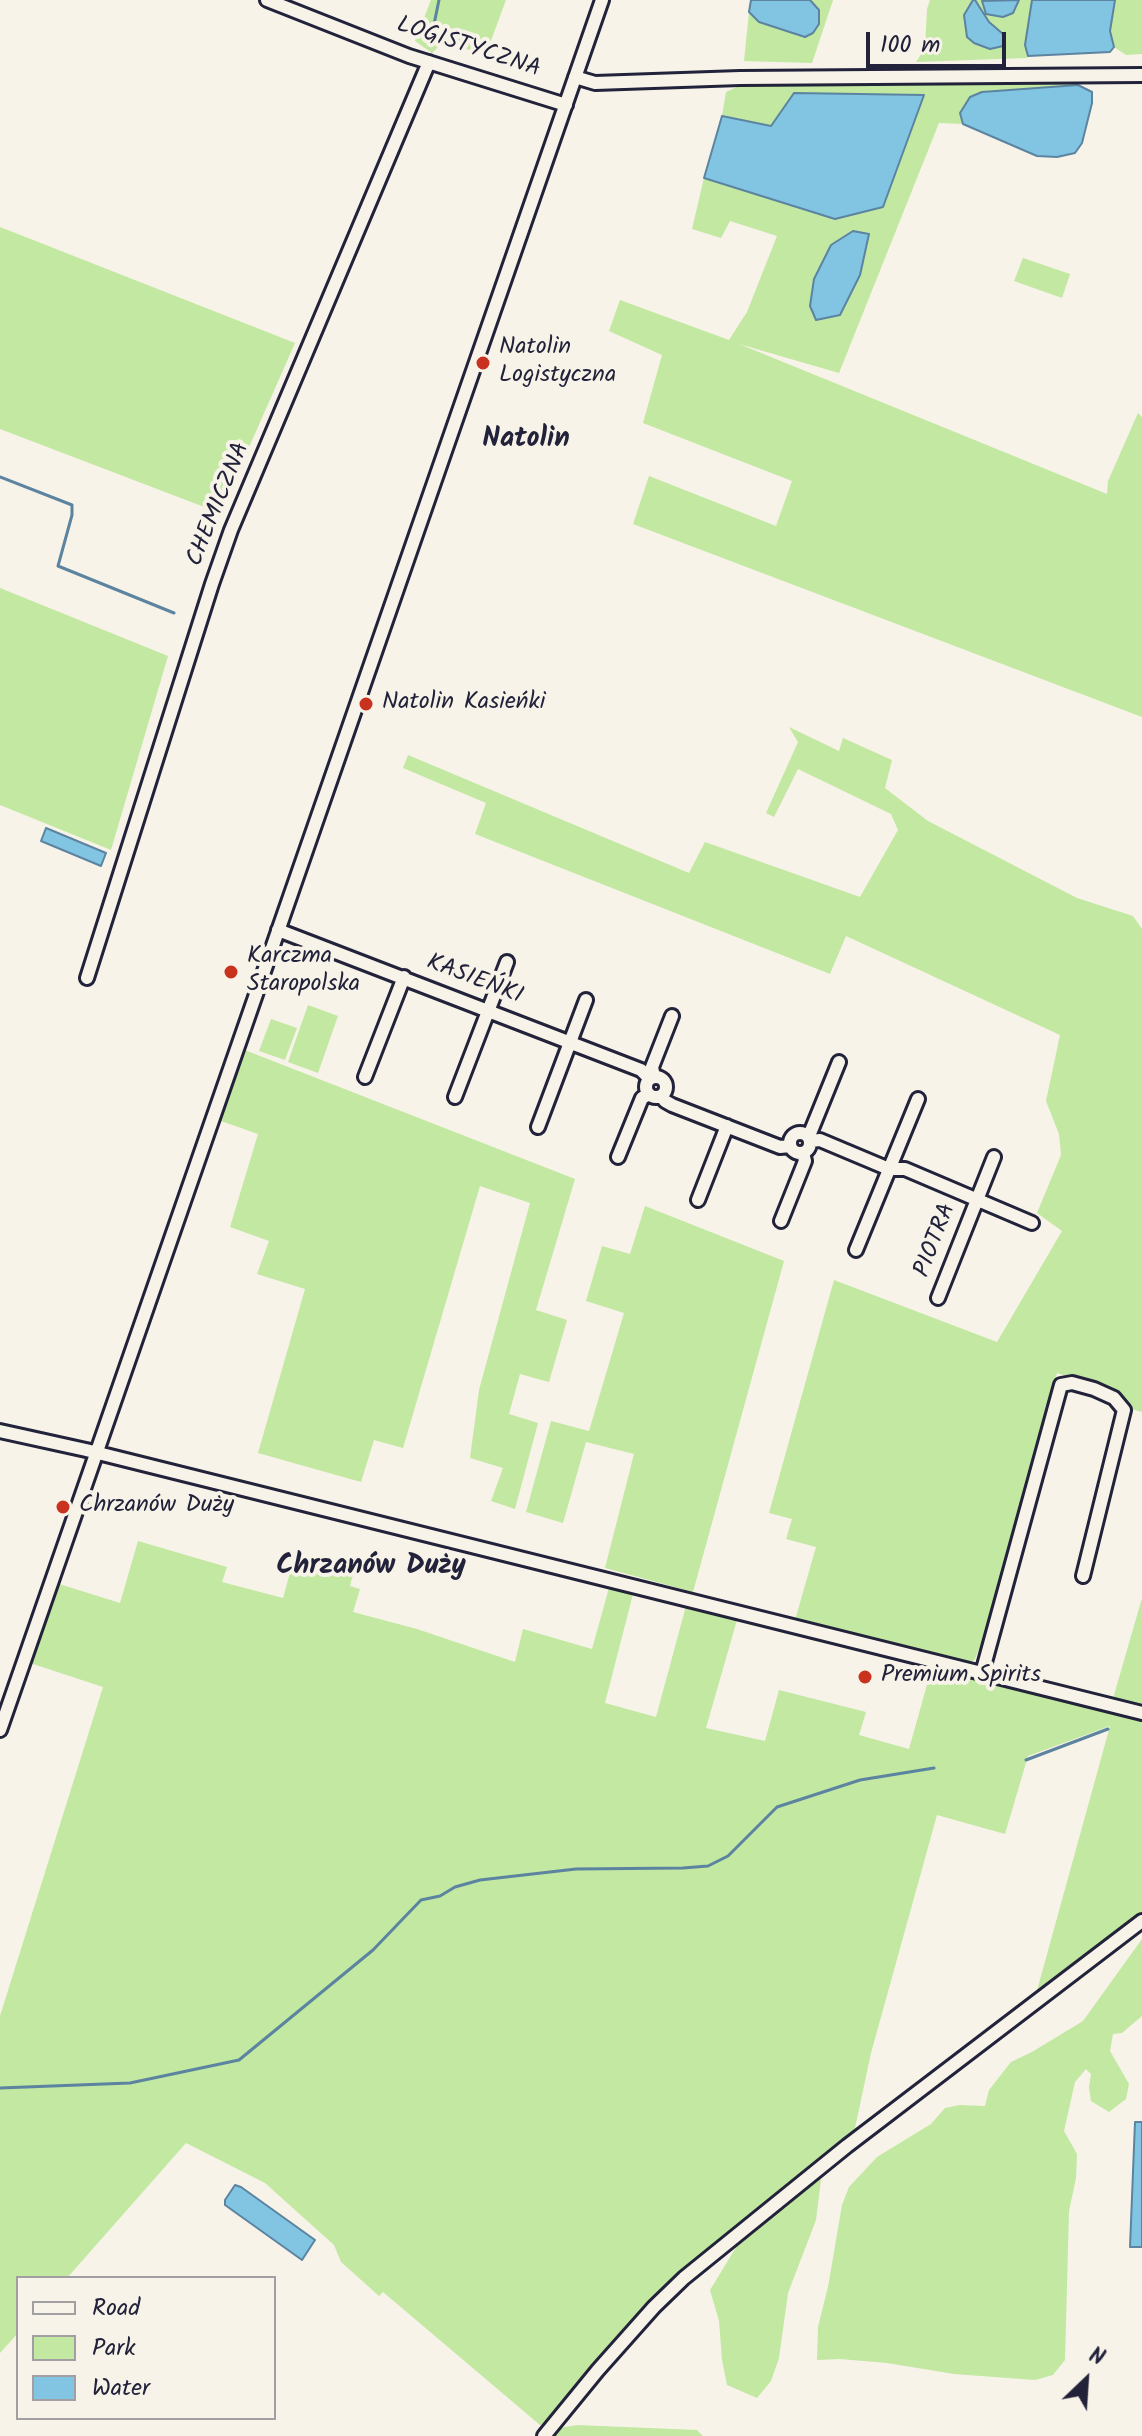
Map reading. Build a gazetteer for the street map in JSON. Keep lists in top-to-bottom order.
{
  "streets": {
    "street": [
      "LOGISTYCZNA",
      "CHEMICZNA",
      "KASIEŃKI",
      "PIOTRA"
    ]
  },
  "crossings": [
    ["LOGISTYCZNA", "CHEMICZNA"]
  ],
  "districts": ["Natolin", "Chrzanów Duży"],
  "places": [
    "Natolin Logistyczna",
    "Natolin Kasieńki",
    "Karczma Staropolska",
    "Chrzanów Duży",
    "Premium Spirits"
  ],
  "legend": ["Road", "Park", "Water"],
  "scale_bar": "100 m",
  "north": "top right"
}
